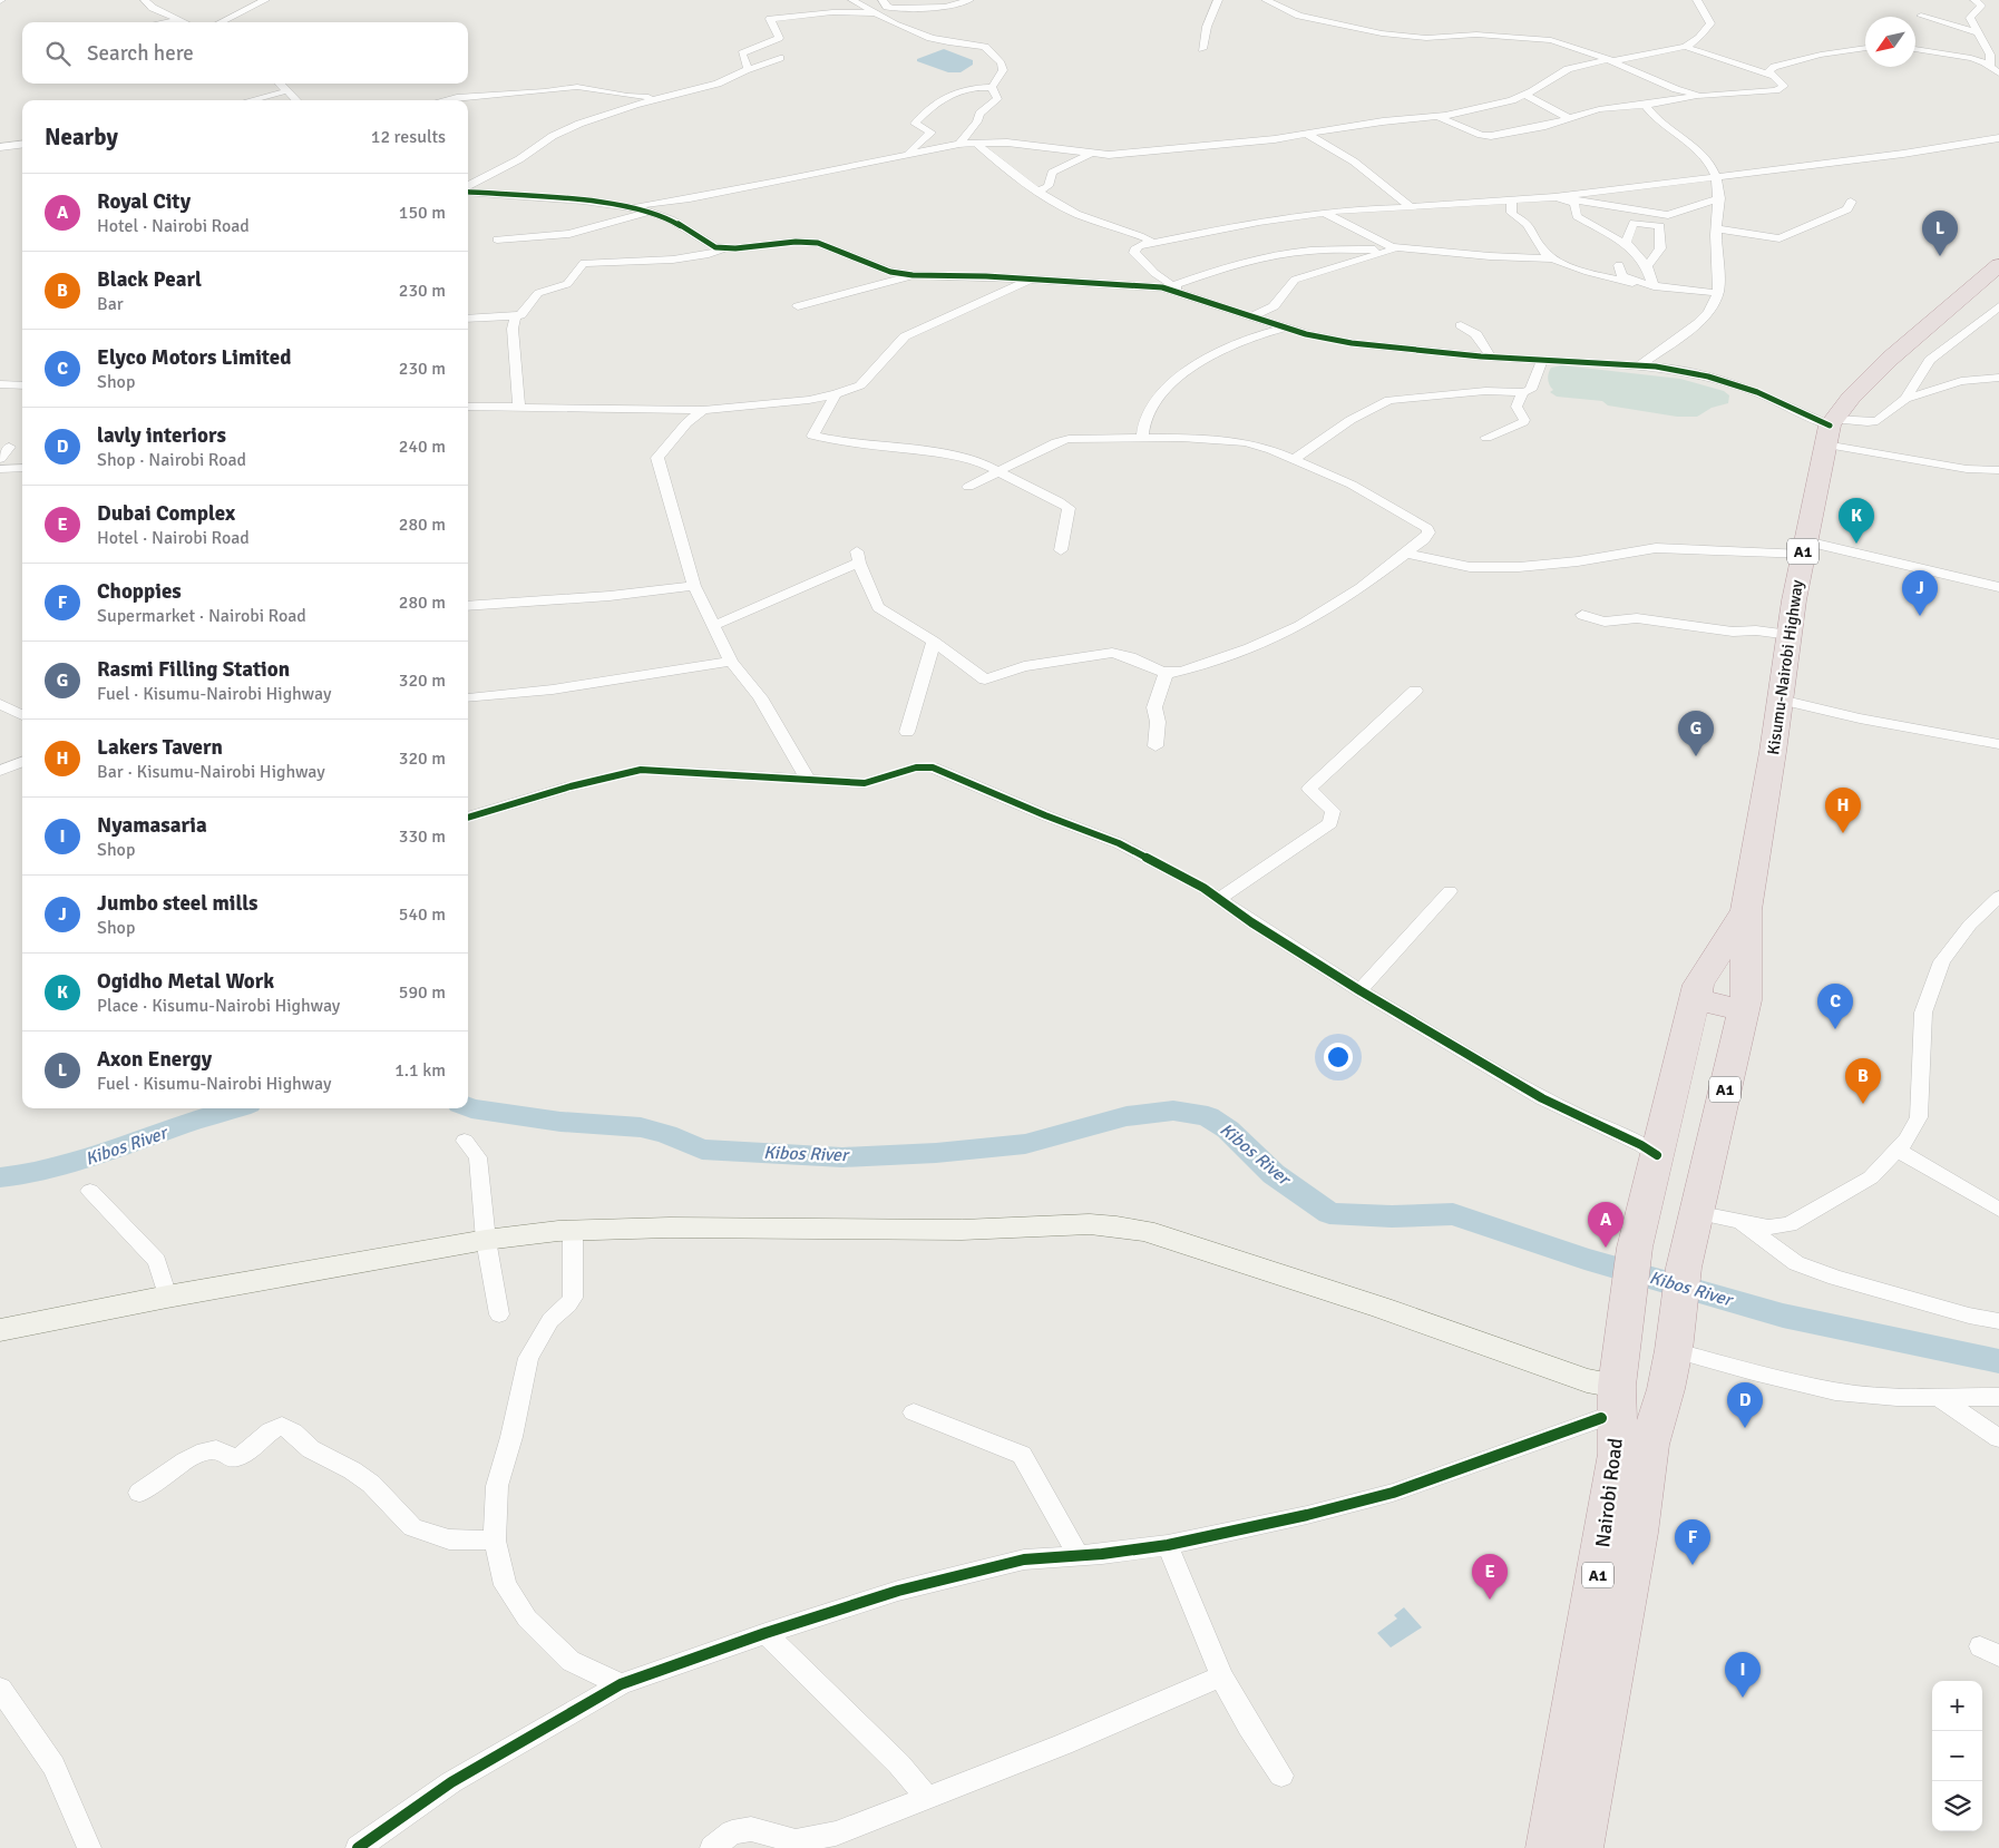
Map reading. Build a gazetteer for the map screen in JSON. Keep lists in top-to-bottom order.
{
  "streets": {
    "highway": ["A1", "Kisumu-Nairobi Highway", "Nairobi Road"]
  },
  "crossings": [
    ["A1", "Kisumu-Nairobi Highway"],
    ["A1", "Nairobi Road"]
  ],
  "water": ["Kibos River"],
  "north": "bottom left",
  "page": {
    "search": "Search here",
    "heading": ["Nearby", "12 results"],
    "list": [
      {
        "mark": "A",
        "name": "Royal City",
        "note": "Hotel · Nairobi Road",
        "value": "150 m"
      },
      {
        "mark": "B",
        "name": "Black Pearl",
        "note": "Bar",
        "value": "230 m"
      },
      {
        "mark": "C",
        "name": "Elyco Motors Limited",
        "note": "Shop",
        "value": "230 m"
      },
      {
        "mark": "D",
        "name": "lavly interiors",
        "note": "Shop · Nairobi Road",
        "value": "240 m"
      },
      {
        "mark": "E",
        "name": "Dubai Complex",
        "note": "Hotel · Nairobi Road",
        "value": "280 m"
      },
      {
        "mark": "F",
        "name": "Choppies",
        "note": "Supermarket · Nairobi Road",
        "value": "280 m"
      },
      {
        "mark": "G",
        "name": "Rasmi Filling Station",
        "note": "Fuel · Kisumu-Nairobi Highway",
        "value": "320 m"
      },
      {
        "mark": "H",
        "name": "Lakers Tavern",
        "note": "Bar · Kisumu-Nairobi Highway",
        "value": "320 m"
      },
      {
        "mark": "I",
        "name": "Nyamasaria",
        "note": "Shop",
        "value": "330 m"
      },
      {
        "mark": "J",
        "name": "Jumbo steel mills",
        "note": "Shop",
        "value": "540 m"
      },
      {
        "mark": "K",
        "name": "Ogidho Metal Work",
        "note": "Place · Kisumu-Nairobi Highway",
        "value": "590 m"
      },
      {
        "mark": "L",
        "name": "Axon Energy",
        "note": "Fuel · Kisumu-Nairobi Highway",
        "value": "1.1 km"
      }
    ],
    "pins": [
      "L",
      "K",
      "J",
      "G",
      "H",
      "C",
      "B",
      "A",
      "D",
      "F",
      "E",
      "I"
    ],
    "map_buttons": ["+", "−"]
  }
}
